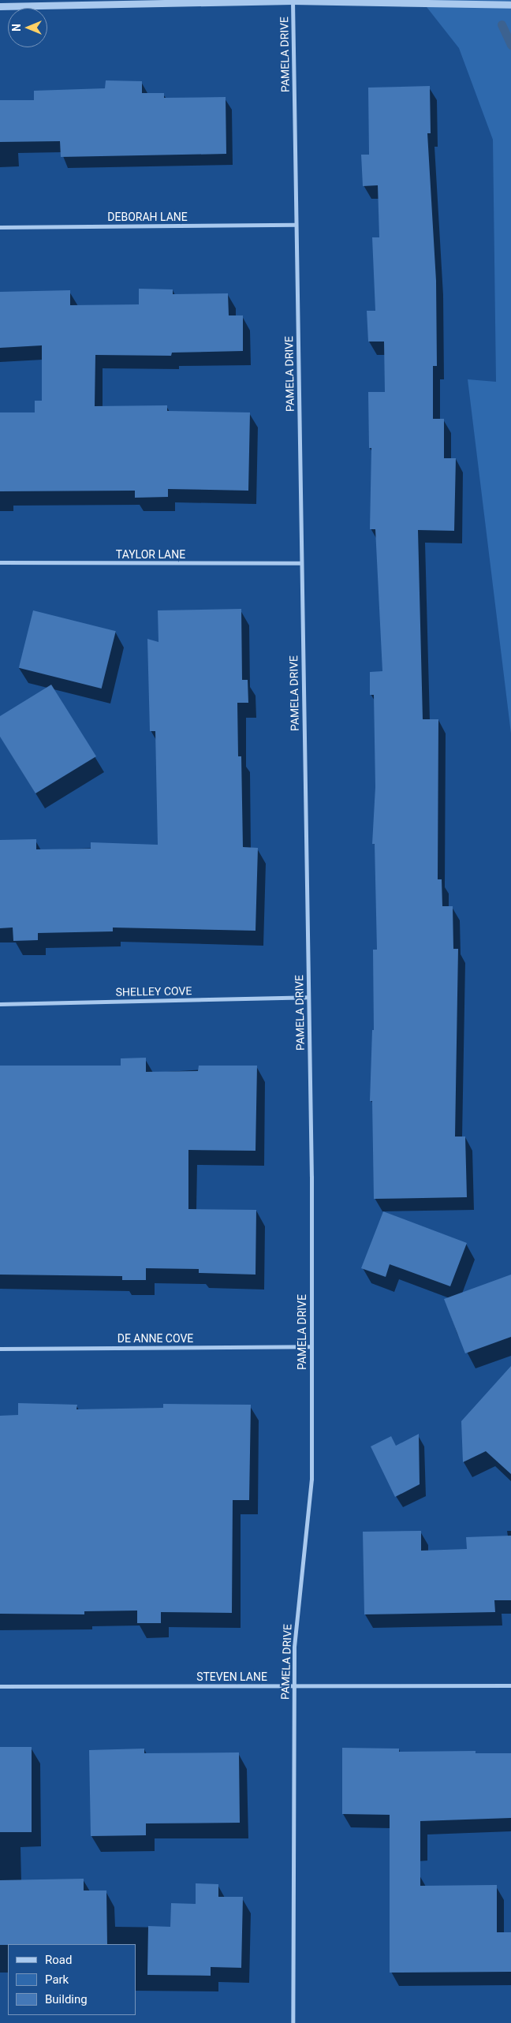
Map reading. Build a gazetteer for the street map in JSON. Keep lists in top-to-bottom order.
{
  "streets": {
    "street": [
      "PAMELA DRIVE",
      "DEBORAH LANE",
      "TAYLOR LANE",
      "SHELLEY COVE",
      "DE ANNE COVE",
      "STEVEN LANE"
    ]
  },
  "crossings": [
    ["PAMELA DRIVE", "DEBORAH LANE"],
    ["PAMELA DRIVE", "TAYLOR LANE"],
    ["PAMELA DRIVE", "SHELLEY COVE"],
    ["PAMELA DRIVE", "DE ANNE COVE"],
    ["PAMELA DRIVE", "STEVEN LANE"]
  ],
  "legend": ["Road", "Park", "Building"],
  "north": "left"
}
